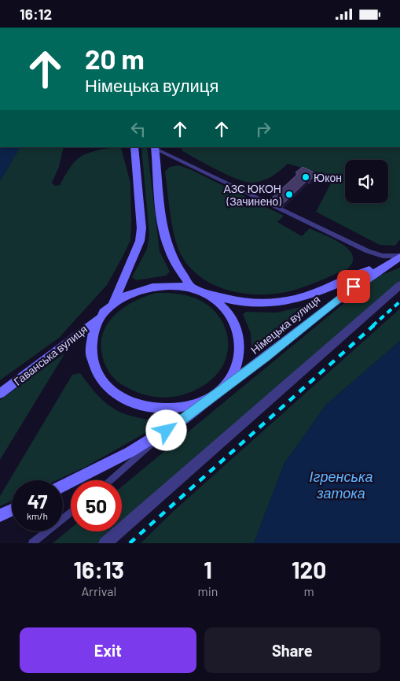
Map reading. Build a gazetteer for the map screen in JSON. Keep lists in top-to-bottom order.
{
  "streets": {
    "main road": ["Німецька вулиця", "Гаванська вулиця"]
  },
  "crossings": [
    ["Німецька вулиця", "Гаванська вулиця"]
  ],
  "water": ["Ігренська затока"],
  "places": ["Юкон", "АЗС ЮКОН (Зачинено)"],
  "page": {
    "status": "16:12",
    "turn": ["20 m", "Німецька вулиця"],
    "speed": "47 km/h",
    "limit": "50",
    "eta": [
      "16:13",
      "Arrival",
      "1",
      "min",
      "120",
      "m"
    ],
    "buttons": ["Exit", "Share"]
  }
}
